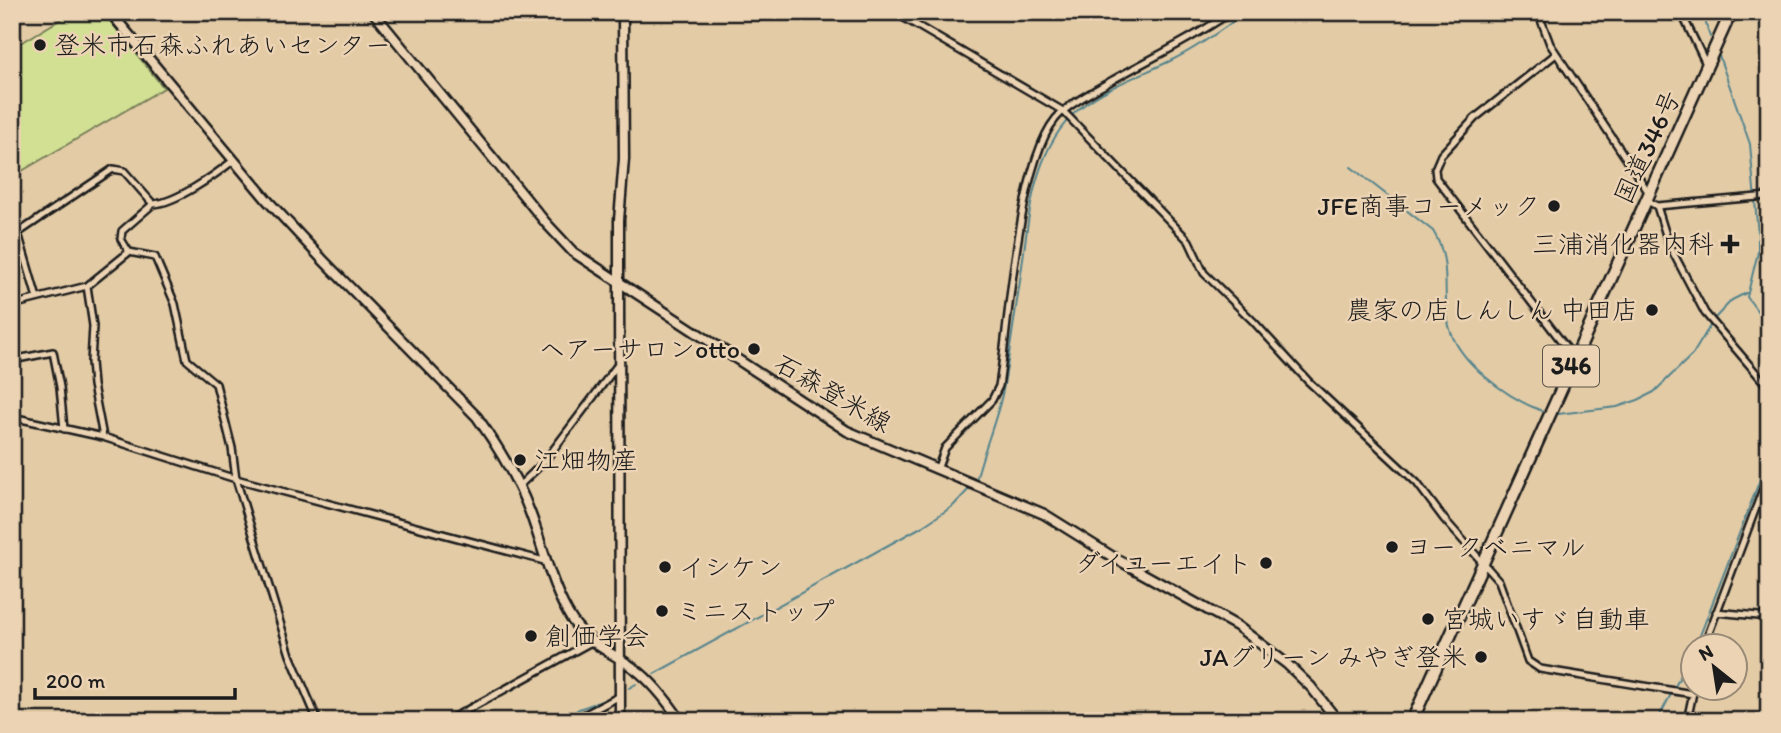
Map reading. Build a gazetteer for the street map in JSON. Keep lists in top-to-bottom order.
{
  "streets": {
    "highway": ["国道346号", "346"],
    "street": ["石森登米線"]
  },
  "places": {
    "other": [
      "登米市石森ふれあいセンター",
      "JFE商事コーメック",
      "農家の店しんしん 中田店",
      "ヘアーサロンotto",
      "江畑物産",
      "ヨークベニマル",
      "ダイユーエイト",
      "イシケン",
      "ミニストップ",
      "宮城いすゞ自動車",
      "創価学会",
      "JAグリーン みやぎ登米"
    ],
    "health": ["三浦消化器内科"]
  },
  "scale_bar": "200 m",
  "north": "top left"
}
